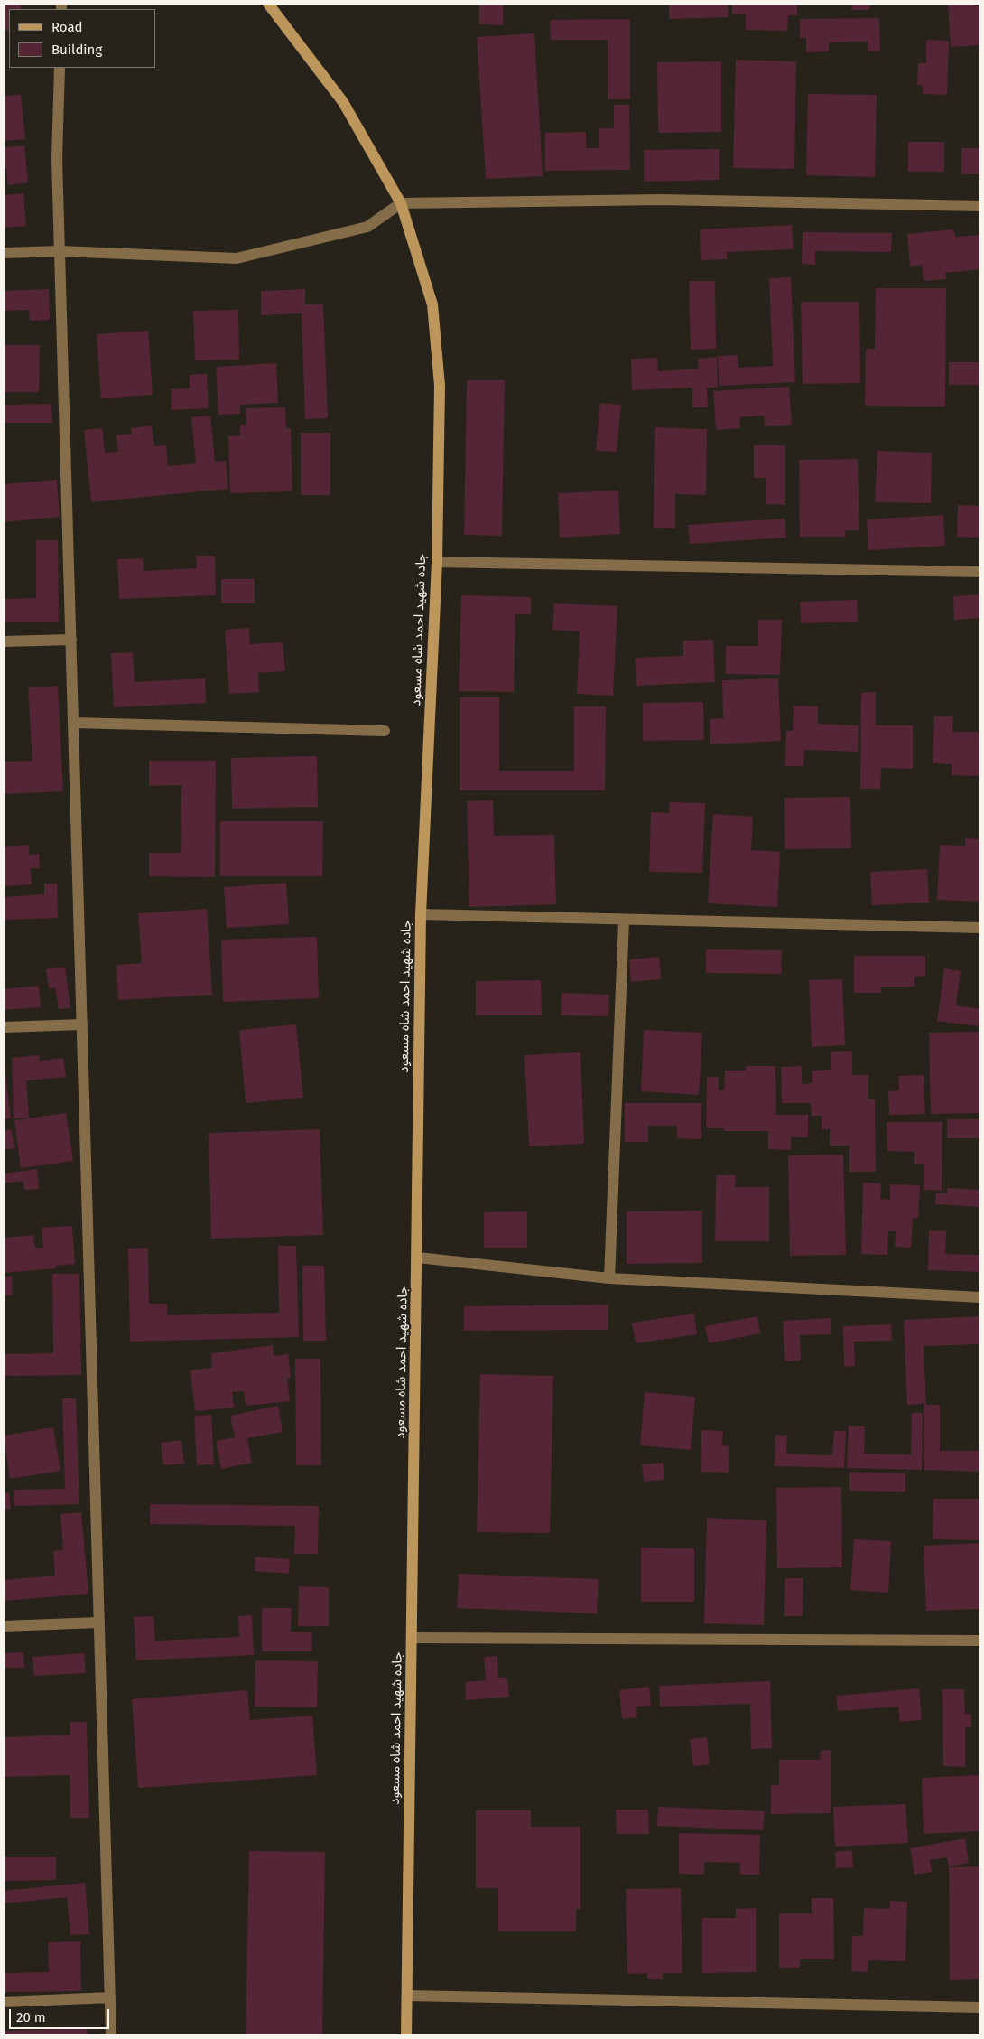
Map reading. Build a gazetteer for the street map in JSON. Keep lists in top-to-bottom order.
{
  "streets": {
    "main road": ["جاده شهيد احمد شاه مسعود"]
  },
  "legend": ["Road", "Building"],
  "scale_bar": "20 m"
}
